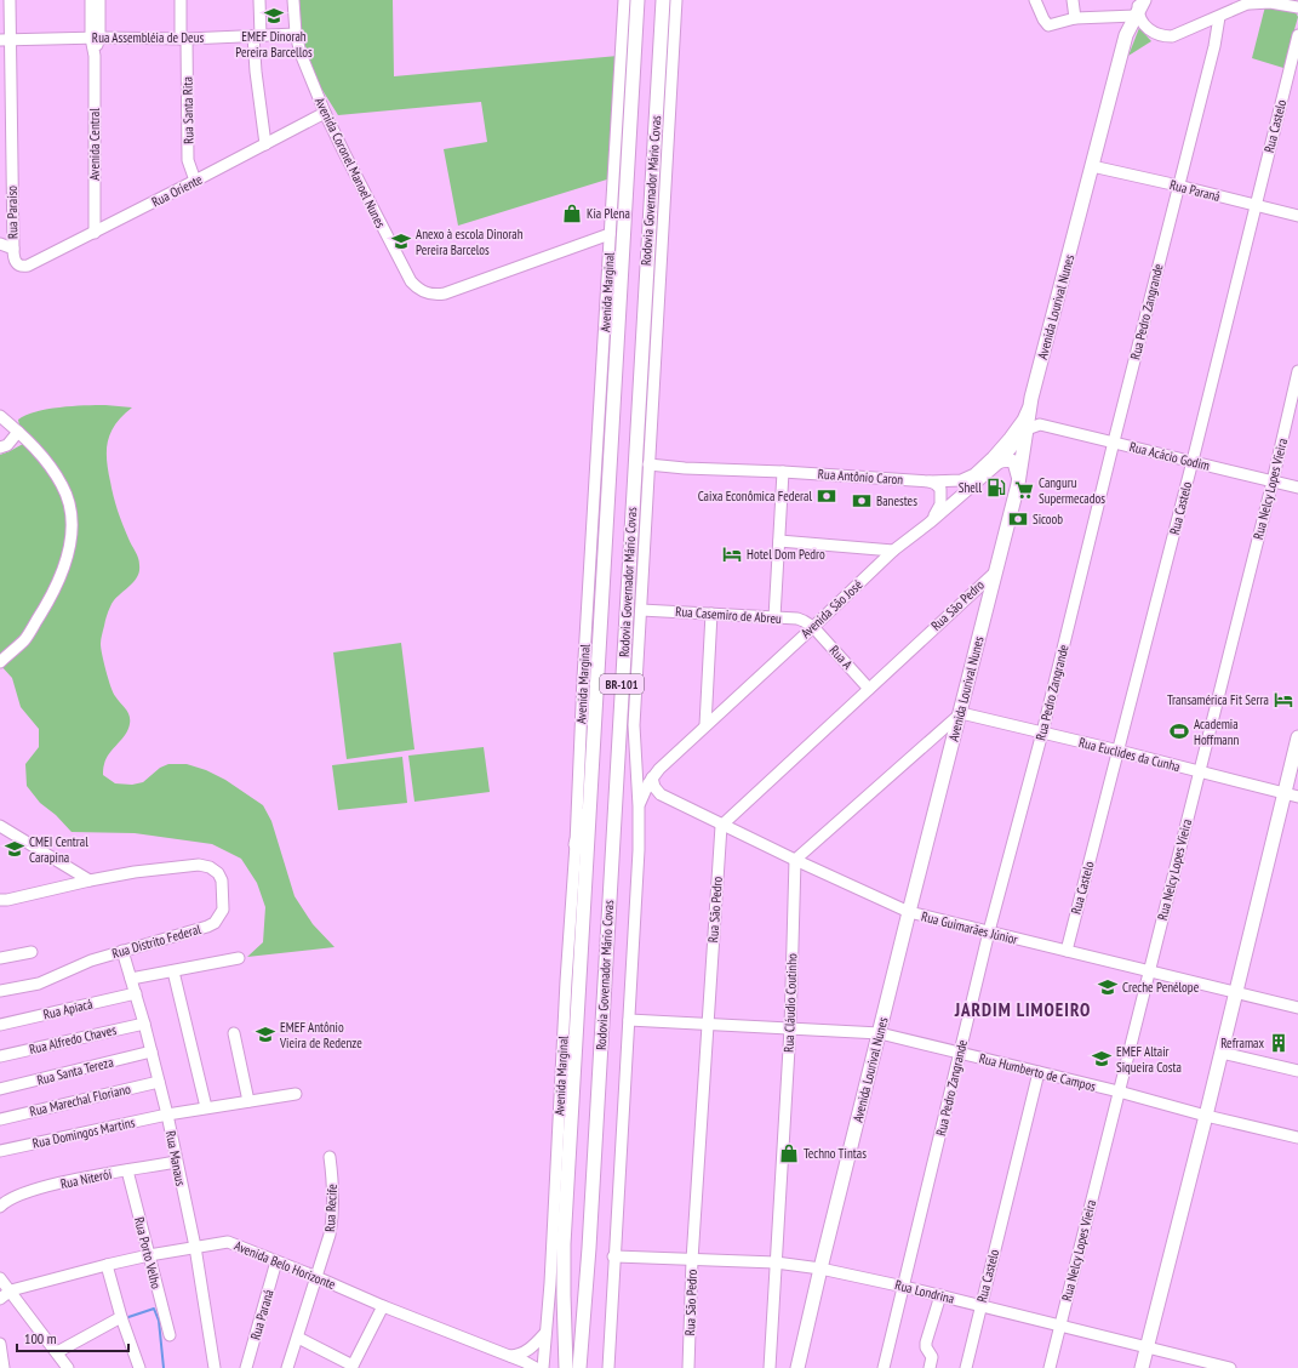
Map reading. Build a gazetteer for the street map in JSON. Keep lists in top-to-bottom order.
{
  "streets": {
    "main road": ["Rodovia Governador Mário Covas", "Avenida Lourival Nunes", "BR-101"],
    "street": [
      "Rua Assembléia de Deus",
      "Rua Santa Rita",
      "Rua Castelo",
      "Avenida Central",
      "Avenida Coronel Manoel Nunes",
      "Rua Oriente",
      "Rua Paraná",
      "Rua Paraíso",
      "Avenida Marginal",
      "Rua Pedro Zangrande",
      "Rua Acácio Godim",
      "Rua Antônio Caron",
      "Rua Nelcy Lopes Vieira",
      "Rua São Pedro",
      "Avenida São José",
      "Rua Casemiro de Abreu",
      "Rua A",
      "Rua Euclides da Cunha",
      "Rua Guimarães Júnior",
      "Rua Distrito Federal",
      "Rua Cláudio Coutinho",
      "Rua Apiacá",
      "Rua Alfredo Chaves",
      "Rua Santa Tereza",
      "Rua Humberto de Campos",
      "Rua Marechal Floriano",
      "Rua Domingos Martins",
      "Rua Manaus",
      "Rua Niterói",
      "Rua Recife",
      "Rua Porto Velho",
      "Avenida Belo Horizonte",
      "Rua Londrina"
    ]
  },
  "crossings": [
    ["Rua Assembléia de Deus", "Rua Santa Rita"],
    ["Rua Assembléia de Deus", "Avenida Central"],
    ["Rua Assembléia de Deus", "Avenida Coronel Manoel Nunes"],
    ["Rua Assembléia de Deus", "Rua Paraíso"],
    ["Rua Santa Rita", "Rua Oriente"],
    ["Rua Castelo", "Rua Paraná"],
    ["Rua Castelo", "Rua Acácio Godim"],
    ["Rua Castelo", "Rua Euclides da Cunha"],
    ["Rua Castelo", "Rua Guimarães Júnior"],
    ["Rua Castelo", "Rua Humberto de Campos"],
    ["Rua Castelo", "Rua Londrina"],
    ["Avenida Central", "Rua Oriente"],
    ["Avenida Coronel Manoel Nunes", "Rua Oriente"],
    ["Avenida Coronel Manoel Nunes", "Avenida Marginal"],
    ["Rua Oriente", "Rua Paraíso"],
    ["Rua Paraná", "Avenida Lourival Nunes"],
    ["Rua Paraná", "Rua Pedro Zangrande"],
    ["Rua Paraná", "Avenida Belo Horizonte"],
    ["Avenida Lourival Nunes", "Rua Acácio Godim"],
    ["Avenida Lourival Nunes", "Rua Antônio Caron"],
    ["Avenida Lourival Nunes", "Rua São Pedro"],
    ["Avenida Lourival Nunes", "Avenida São José"],
    ["Avenida Lourival Nunes", "Rua Euclides da Cunha"],
    ["Avenida Lourival Nunes", "Rua Guimarães Júnior"],
    ["Avenida Lourival Nunes", "Rua Humberto de Campos"],
    ["Avenida Lourival Nunes", "Rua Londrina"],
    ["Rua Pedro Zangrande", "Rua Acácio Godim"],
    ["Rua Pedro Zangrande", "Rua Euclides da Cunha"],
    ["Rua Pedro Zangrande", "Rua Guimarães Júnior"],
    ["Rua Pedro Zangrande", "Rua Humberto de Campos"],
    ["Rua Pedro Zangrande", "Rua Londrina"],
    ["Rua Acácio Godim", "Rua Nelcy Lopes Vieira"],
    ["Rua Acácio Godim", "Avenida São José"],
    ["Rua Nelcy Lopes Vieira", "Rua Euclides da Cunha"],
    ["Rua Nelcy Lopes Vieira", "Rua Guimarães Júnior"],
    ["Rua Nelcy Lopes Vieira", "Rua Humberto de Campos"],
    ["Rua Nelcy Lopes Vieira", "Rua Londrina"],
    ["Rua São Pedro", "Rua A"],
    ["Rua São Pedro", "Rua Guimarães Júnior"],
    ["Rua São Pedro", "Rua Humberto de Campos"],
    ["Rua São Pedro", "Rua Londrina"],
    ["Avenida São José", "Rua Casemiro de Abreu"],
    ["Avenida São José", "Rua A"],
    ["Rua Casemiro de Abreu", "Rua A"],
    ["Rua Guimarães Júnior", "Rua Cláudio Coutinho"],
    ["Rua Distrito Federal", "Rua Manaus"],
    ["Rua Cláudio Coutinho", "Rua Humberto de Campos"],
    ["Rua Cláudio Coutinho", "Rua Londrina"],
    ["Rua Apiacá", "Rua Manaus"],
    ["Rua Alfredo Chaves", "Rua Manaus"],
    ["Rua Santa Tereza", "Rua Manaus"],
    ["Rua Marechal Floriano", "Rua Manaus"],
    ["Rua Domingos Martins", "Rua Manaus"],
    ["Rua Manaus", "Rua Niterói"],
    ["Rua Manaus", "Avenida Belo Horizonte"],
    ["Rua Niterói", "Rua Porto Velho"],
    ["Rua Recife", "Avenida Belo Horizonte"],
    ["Rua Porto Velho", "Avenida Belo Horizonte"]
  ],
  "districts": ["JARDIM LIMOEIRO"],
  "places": {
    "school or university": [
      "EMEF Dinorah Pereira Barcellos",
      "Anexo à escola Dinorah Pereira Barcelos",
      "CMEI Central Carapina",
      "Creche Penélope",
      "EMEF Antônio Vieira de Redenze",
      "EMEF Altair Siqueira Costa"
    ],
    "shop": ["Kia Plena", "Techno Tintas"],
    "fuel station": ["Shell"],
    "supermarket": ["Canguru Supermecados"],
    "bank": ["Caixa Econômica Federal", "Banestes", "Sicoob"],
    "hotel": ["Hotel Dom Pedro", "Transamérica Fit Serra"],
    "sports": ["Academia Hoffmann"],
    "building": ["Reframax"]
  },
  "scale_bar": "100 m"
}
